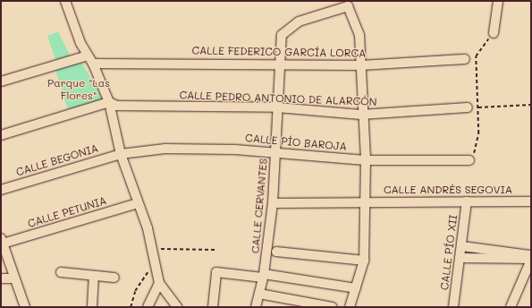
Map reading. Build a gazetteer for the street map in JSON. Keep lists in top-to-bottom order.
{
  "streets": {
    "street": [
      "CALLE FEDERICO GARCÍA LORCA",
      "CALLE PEDRO ANTONIO DE ALARCÓN",
      "CALLE PÍO BAROJA",
      "CALLE BEGONIA",
      "CALLE ANDRÉS SEGOVIA",
      "CALLE CERVANTES",
      "CALLE PETUNIA",
      "CALLE PÍO XII"
    ]
  },
  "crossings": [
    ["CALLE FEDERICO GARCÍA LORCA", "CALLE CERVANTES"],
    ["CALLE PEDRO ANTONIO DE ALARCÓN", "CALLE CERVANTES"],
    ["CALLE PÍO BAROJA", "CALLE BEGONIA"],
    ["CALLE PÍO BAROJA", "CALLE CERVANTES"],
    ["CALLE ANDRÉS SEGOVIA", "CALLE CERVANTES"],
    ["CALLE ANDRÉS SEGOVIA", "CALLE PÍO XII"]
  ],
  "parks": ["Parque \"Las Flores\""]
}
